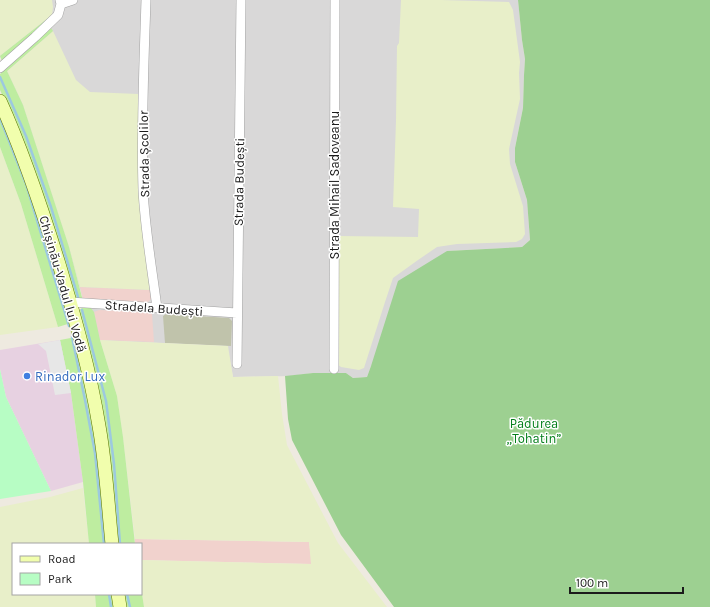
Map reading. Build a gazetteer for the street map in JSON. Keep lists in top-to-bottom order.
{
  "streets": {
    "main road": ["Chișinău-Vadul lui Vodă"],
    "street": [
      "Strada Școlilor",
      "Strada Budești",
      "Strada Mihail Sadoveanu",
      "Stradela Budești"
    ]
  },
  "crossings": [
    ["Strada Școlilor", "Stradela Budești"],
    ["Strada Budești", "Stradela Budești"],
    ["Chișinău-Vadul lui Vodă", "Stradela Budești"]
  ],
  "parks": ["Pădurea „Tohatin”"],
  "places": ["Rinador Lux"],
  "legend": ["Road", "Park"],
  "scale_bar": "100 m"
}
